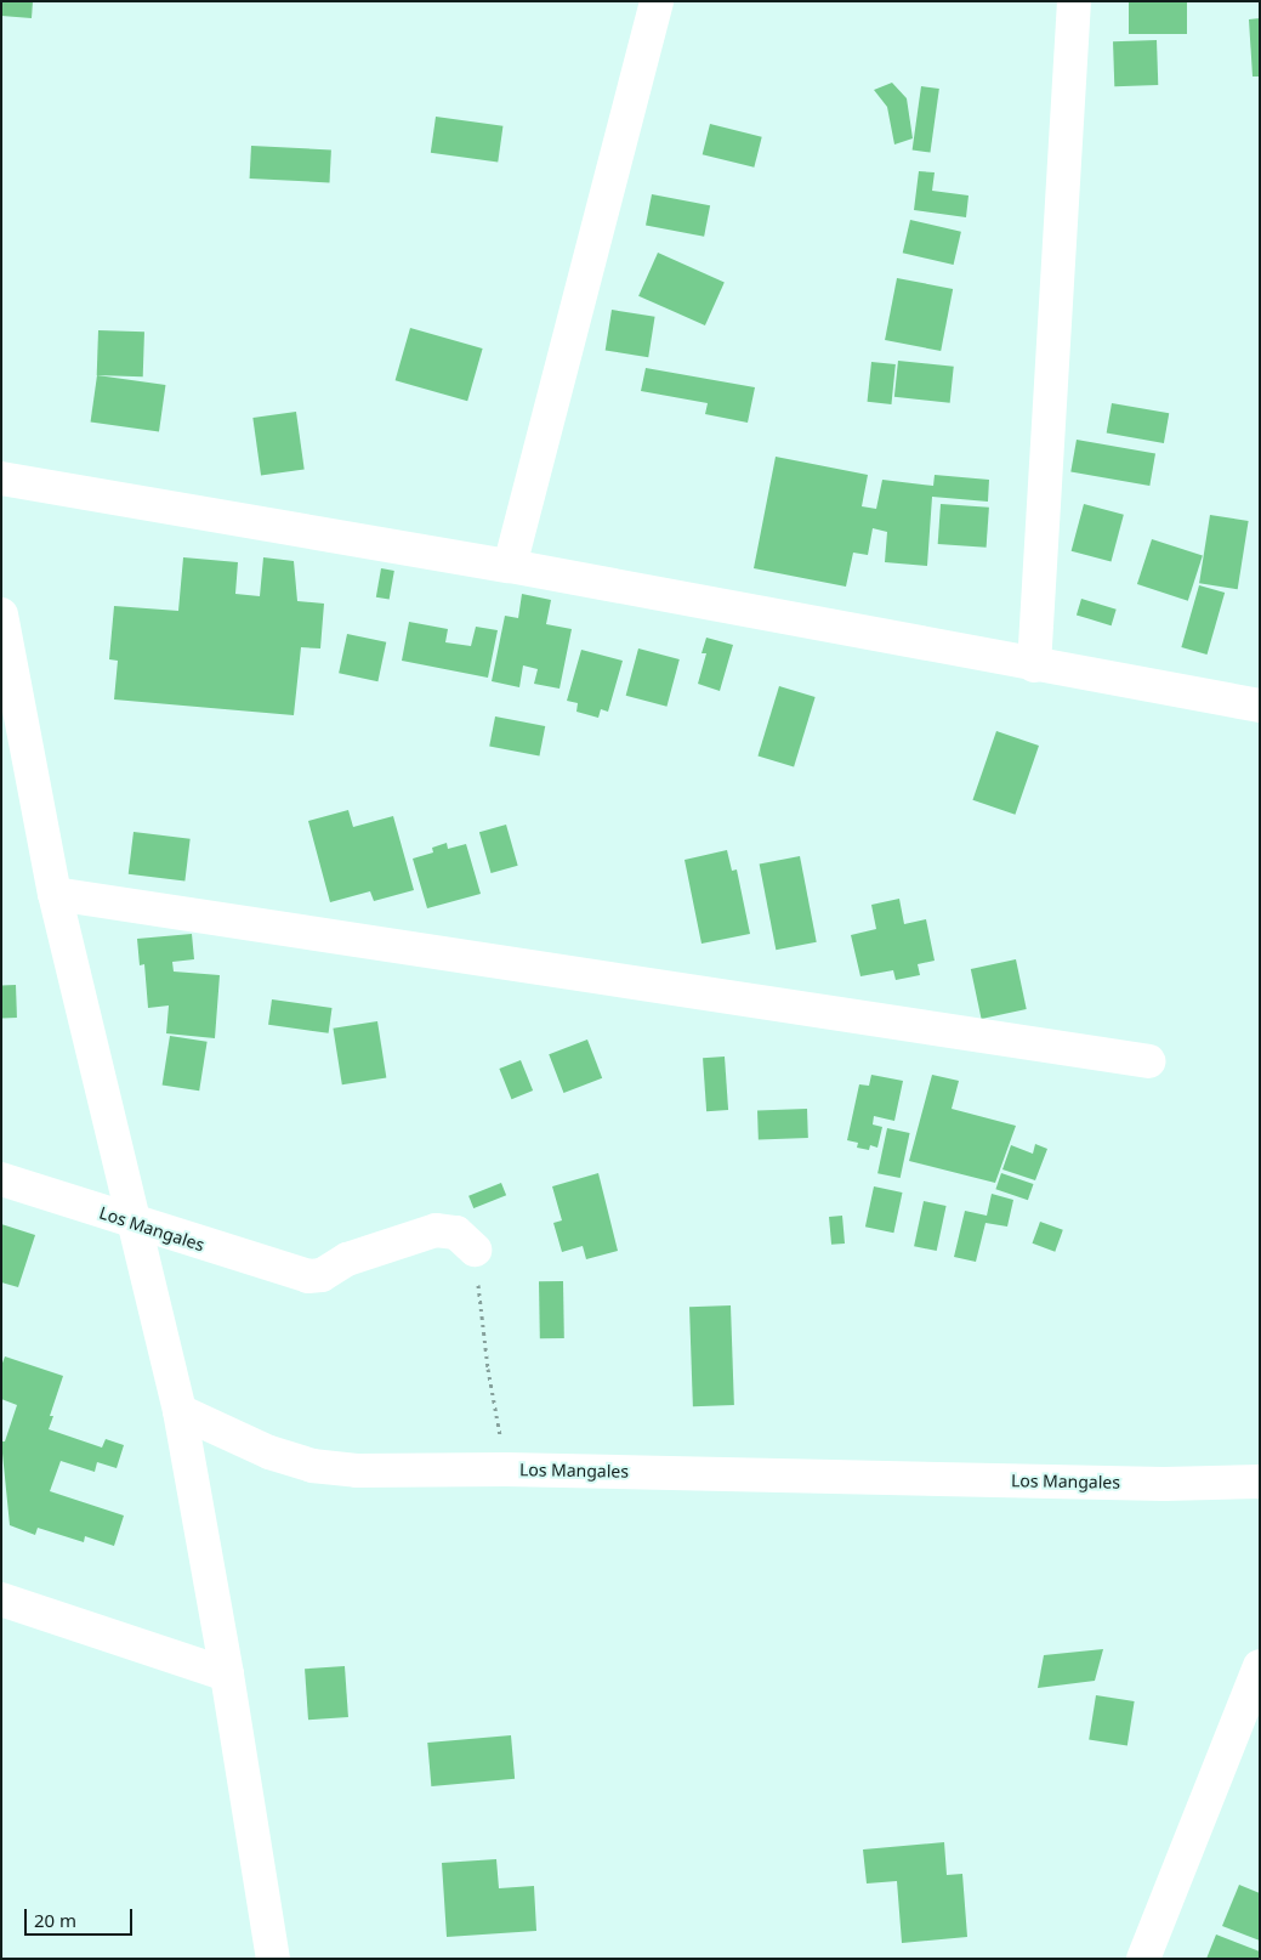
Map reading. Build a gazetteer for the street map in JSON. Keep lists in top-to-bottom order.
{
  "streets": {
    "street": ["Los Mangales"]
  },
  "scale_bar": "20 m"
}
